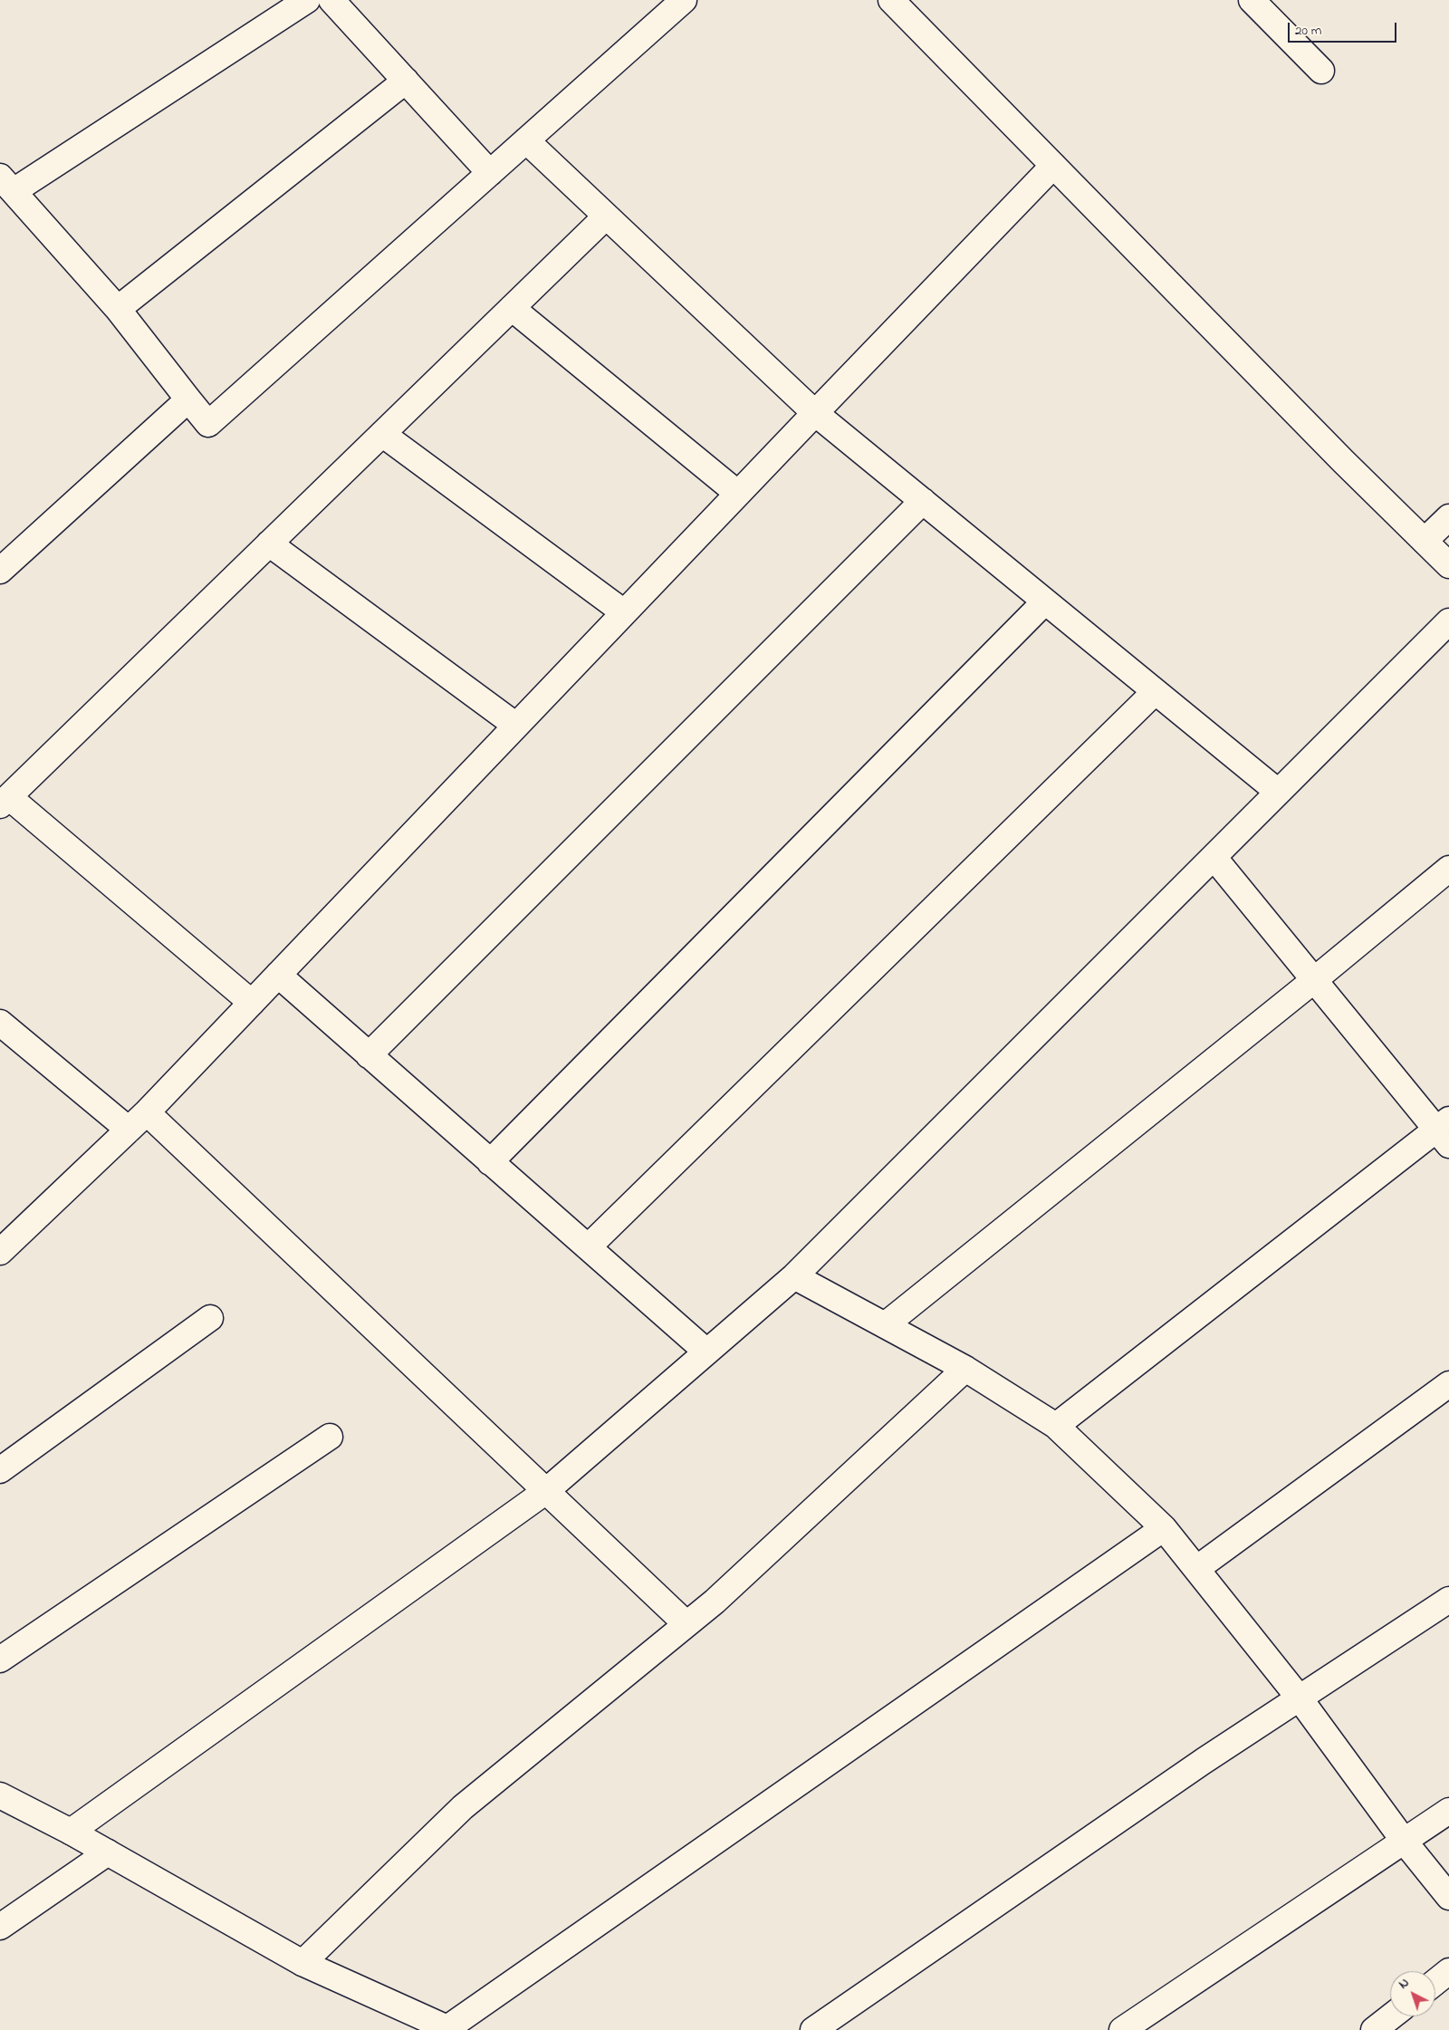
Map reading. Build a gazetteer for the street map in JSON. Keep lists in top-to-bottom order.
{
  "scale_bar": "20 m",
  "north": "top left"
}
